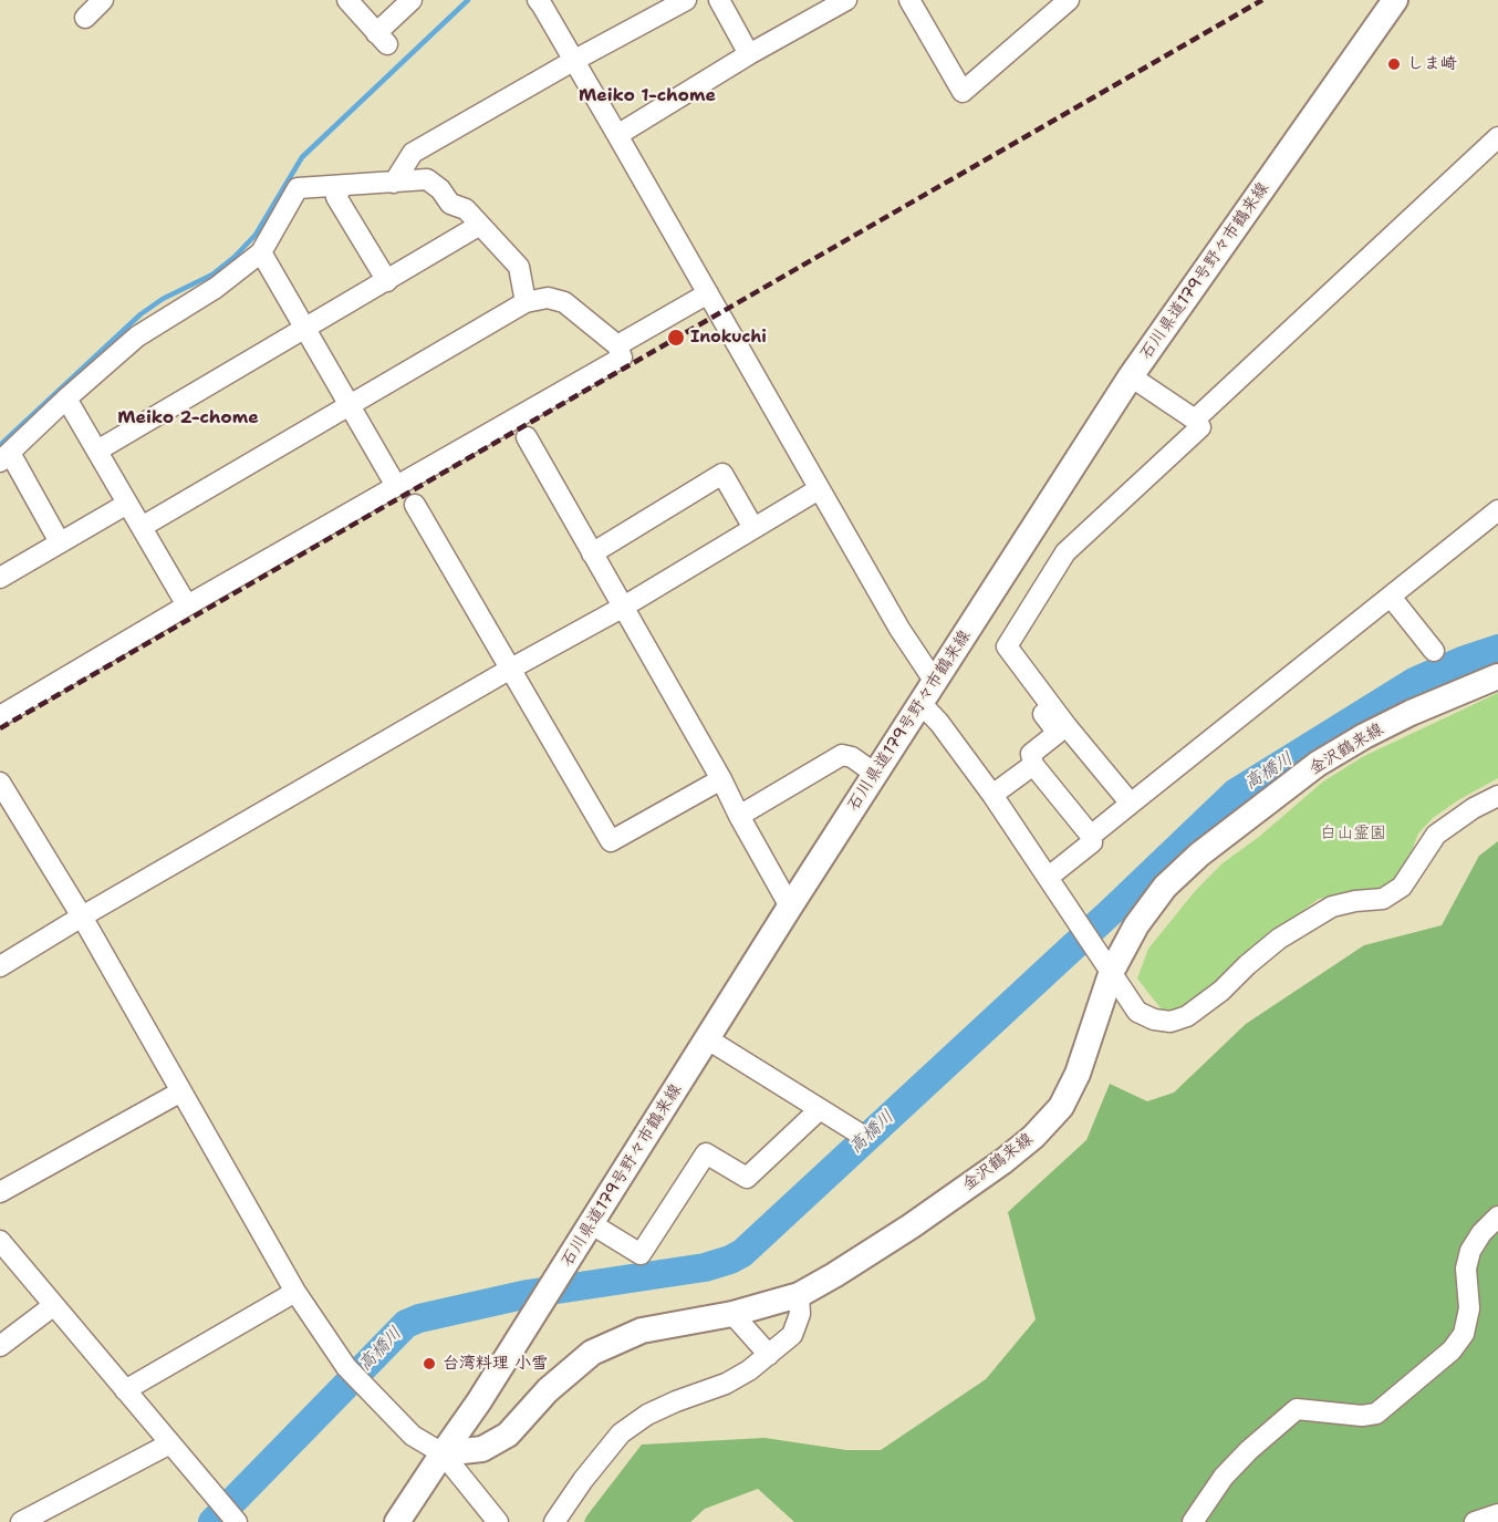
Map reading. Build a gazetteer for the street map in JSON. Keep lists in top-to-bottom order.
{
  "streets": {
    "main road": ["石川県道179号野々市鶴来線", "金沢鶴来線"]
  },
  "crossings": [
    ["石川県道179号野々市鶴来線", "金沢鶴来線"]
  ],
  "districts": ["Meiko 1-chome", "Meiko 2-chome"],
  "water": ["高橋川"],
  "parks": ["白山霊園"],
  "places": ["しま崎", "Inokuchi", "台湾料理 小雪"]
}
